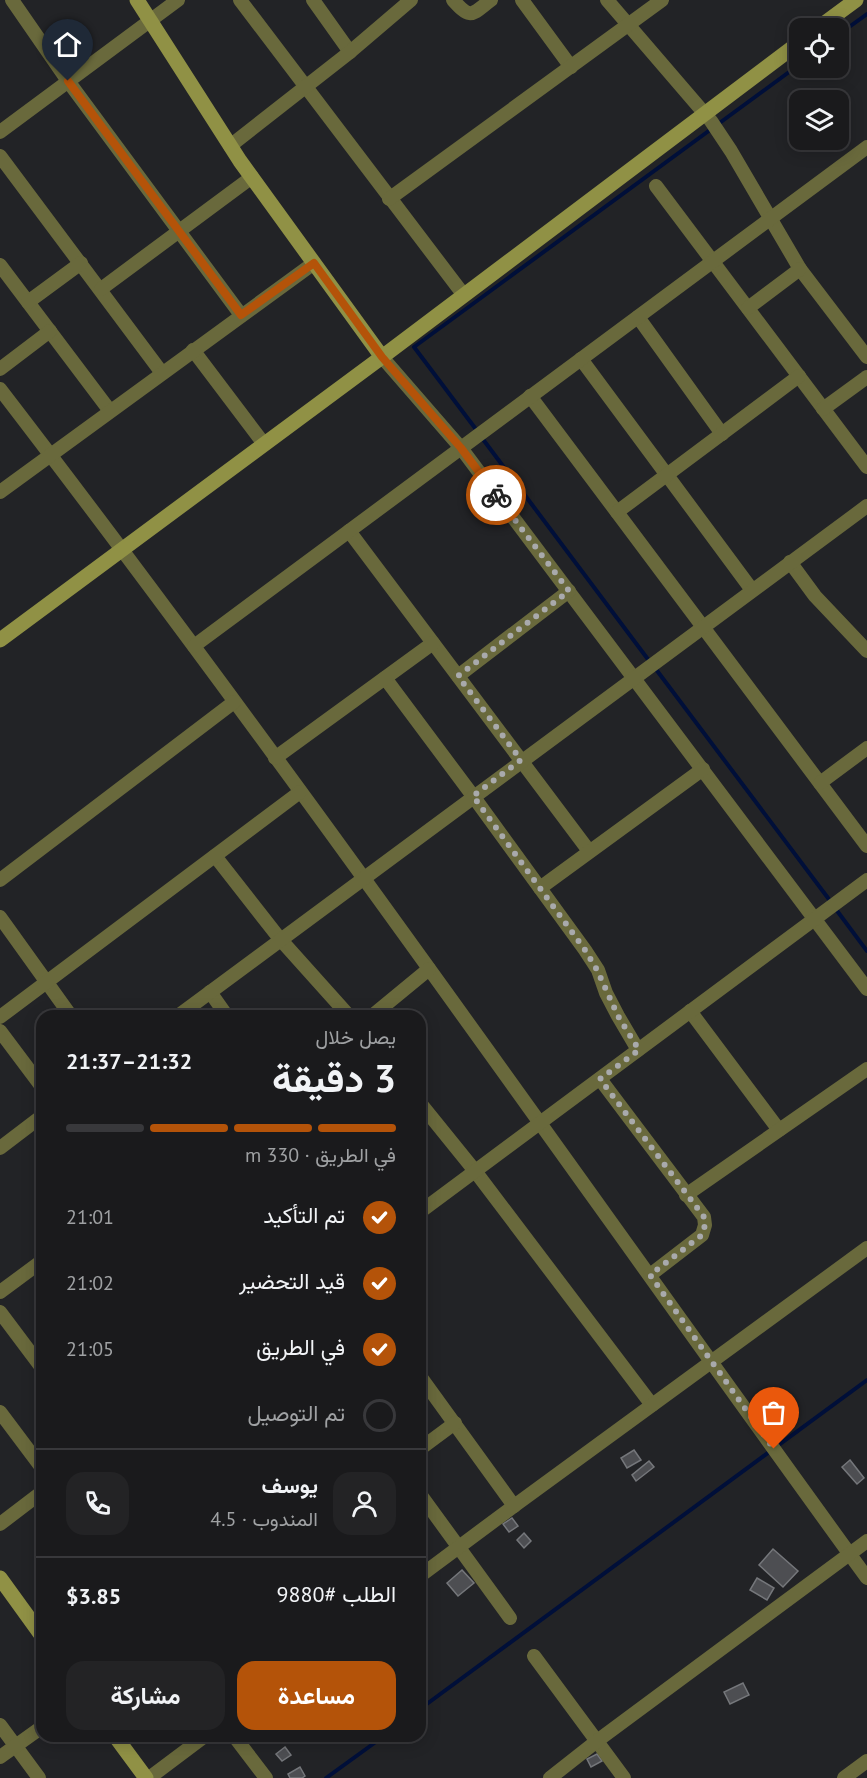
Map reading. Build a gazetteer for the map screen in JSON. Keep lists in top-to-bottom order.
{
  "page": {
    "heading": ["3 دقيقة", "يصل خلال", "21:32–21:37"],
    "panel": [
      "يوسف",
      "المندوب · 4.5",
      "الطلب #9880",
      "$3.85"
    ],
    "bar": "في الطريق · 330 m",
    "list": [
      ["تم التأكيد", "21:01"],
      ["قيد التحضير", "21:02"],
      ["في الطريق", "21:05"],
      "تم التوصيل"
    ],
    "buttons": ["مساعدة", "مشاركة"]
  }
}
